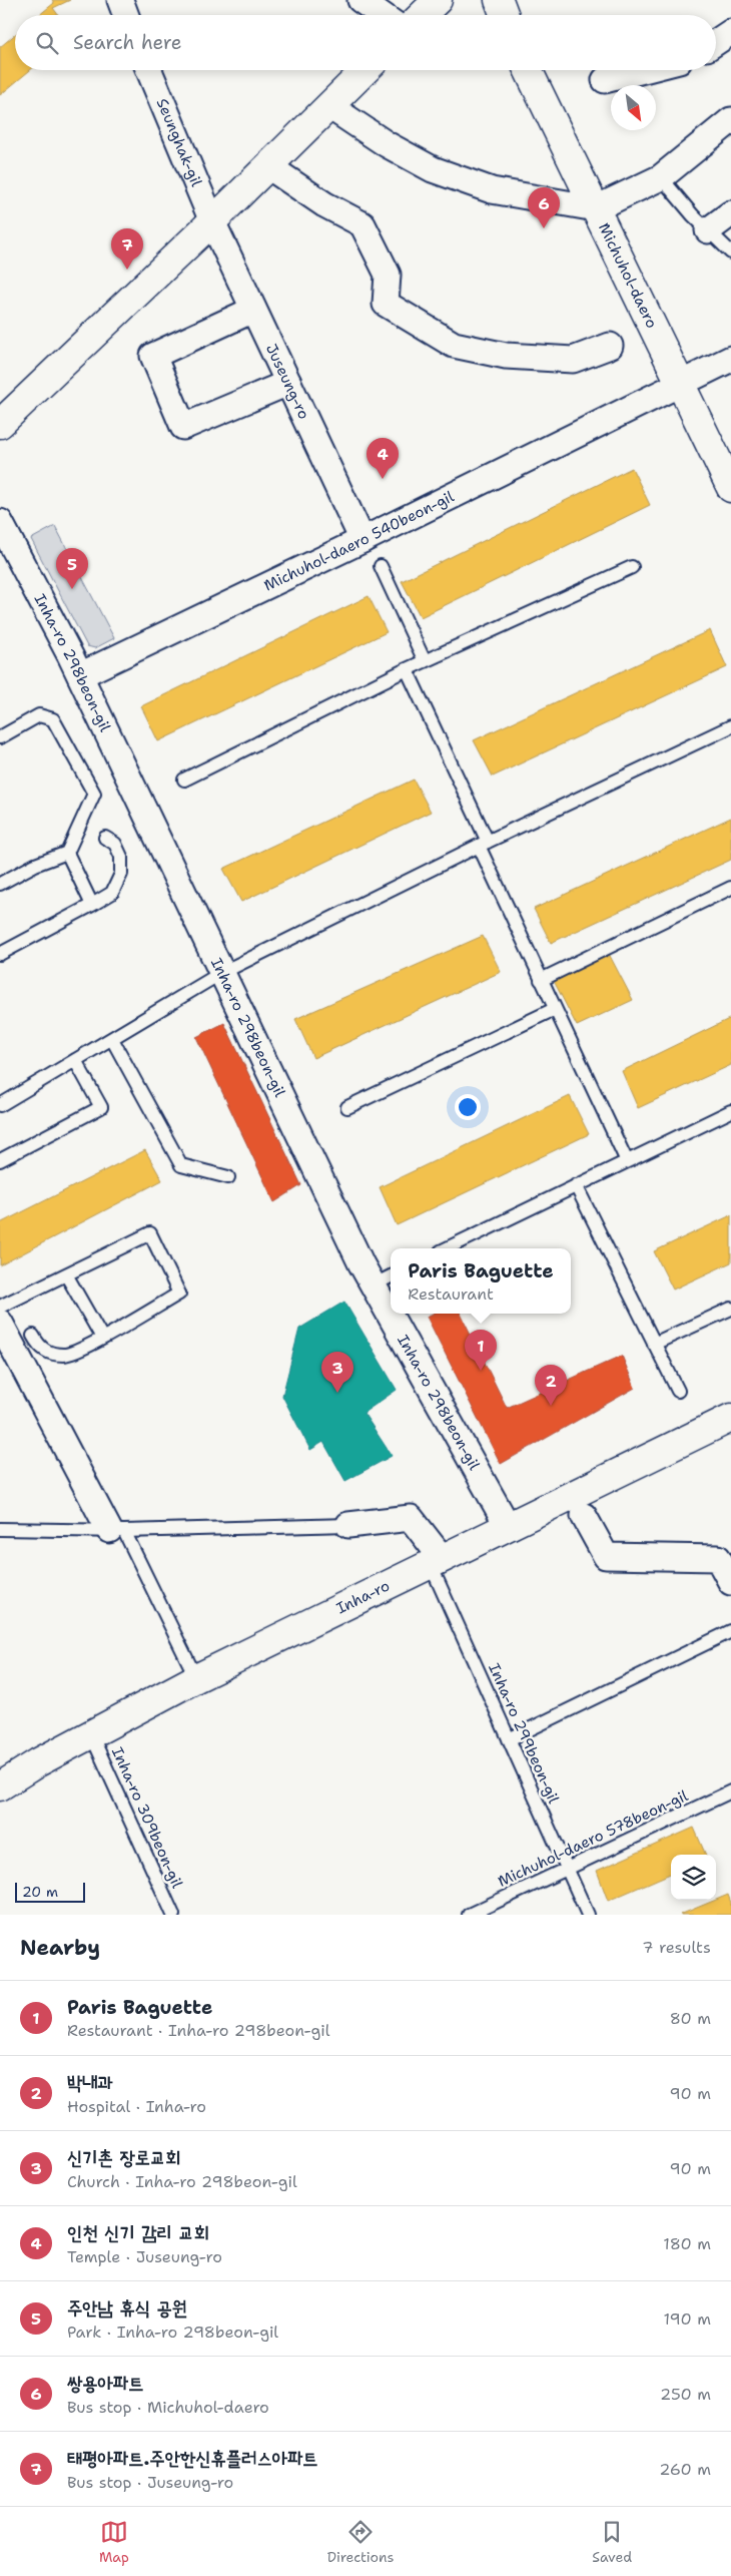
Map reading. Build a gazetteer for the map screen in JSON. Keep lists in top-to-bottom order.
{
  "streets": {
    "main road": ["Michuhol-daero", "Inha-ro"],
    "street": [
      "Seunghak-gil",
      "Juseung-ro",
      "Michuhol-daero 540beon-gil",
      "Inha-ro 298beon-gil"
    ],
    "lane": ["Inha-ro 299beon-gil", "Inha-ro 309beon-gil", "Michuhol-daero 578beon-gil"]
  },
  "crossings": [
    ["Seunghak-gil", "Juseung-ro"],
    ["Michuhol-daero", "Michuhol-daero 540beon-gil"],
    ["Juseung-ro", "Michuhol-daero 540beon-gil"],
    ["Michuhol-daero 540beon-gil", "Inha-ro 298beon-gil"],
    ["Inha-ro 298beon-gil", "Inha-ro"],
    ["Inha-ro", "Inha-ro 299beon-gil"],
    ["Inha-ro", "Inha-ro 309beon-gil"],
    ["Inha-ro 299beon-gil", "Michuhol-daero 578beon-gil"]
  ],
  "scale_bar": "20 m",
  "north": "bottom right",
  "page": {
    "search": "Search here",
    "pins": [
      "6",
      "7",
      "4",
      "5",
      "1",
      "3",
      "2"
    ],
    "popup": ["Paris Baguette", "Restaurant"],
    "scale": "20 m",
    "heading": ["Nearby", "7 results"],
    "list": [
      {
        "mark": "1",
        "name": "Paris Baguette",
        "note": "Restaurant · Inha-ro 298beon-gil",
        "value": "80 m"
      },
      {
        "mark": "2",
        "name": "박내과",
        "note": "Hospital · Inha-ro",
        "value": "90 m"
      },
      {
        "mark": "3",
        "name": "신기촌 장로교회",
        "note": "Church · Inha-ro 298beon-gil",
        "value": "90 m"
      },
      {
        "mark": "4",
        "name": "인천 신기 감리 교회",
        "note": "Temple · Juseung-ro",
        "value": "180 m"
      },
      {
        "mark": "5",
        "name": "주안남 휴식 공원",
        "note": "Park · Inha-ro 298beon-gil",
        "value": "190 m"
      },
      {
        "mark": "6",
        "name": "쌍용아파트",
        "note": "Bus stop · Michuhol-daero",
        "value": "250 m"
      },
      {
        "mark": "7",
        "name": "태평아파트.주안한신휴플러스아파트",
        "note": "Bus stop · Juseung-ro",
        "value": "260 m"
      }
    ],
    "nav": ["Map", "Directions", "Saved"]
  }
}
